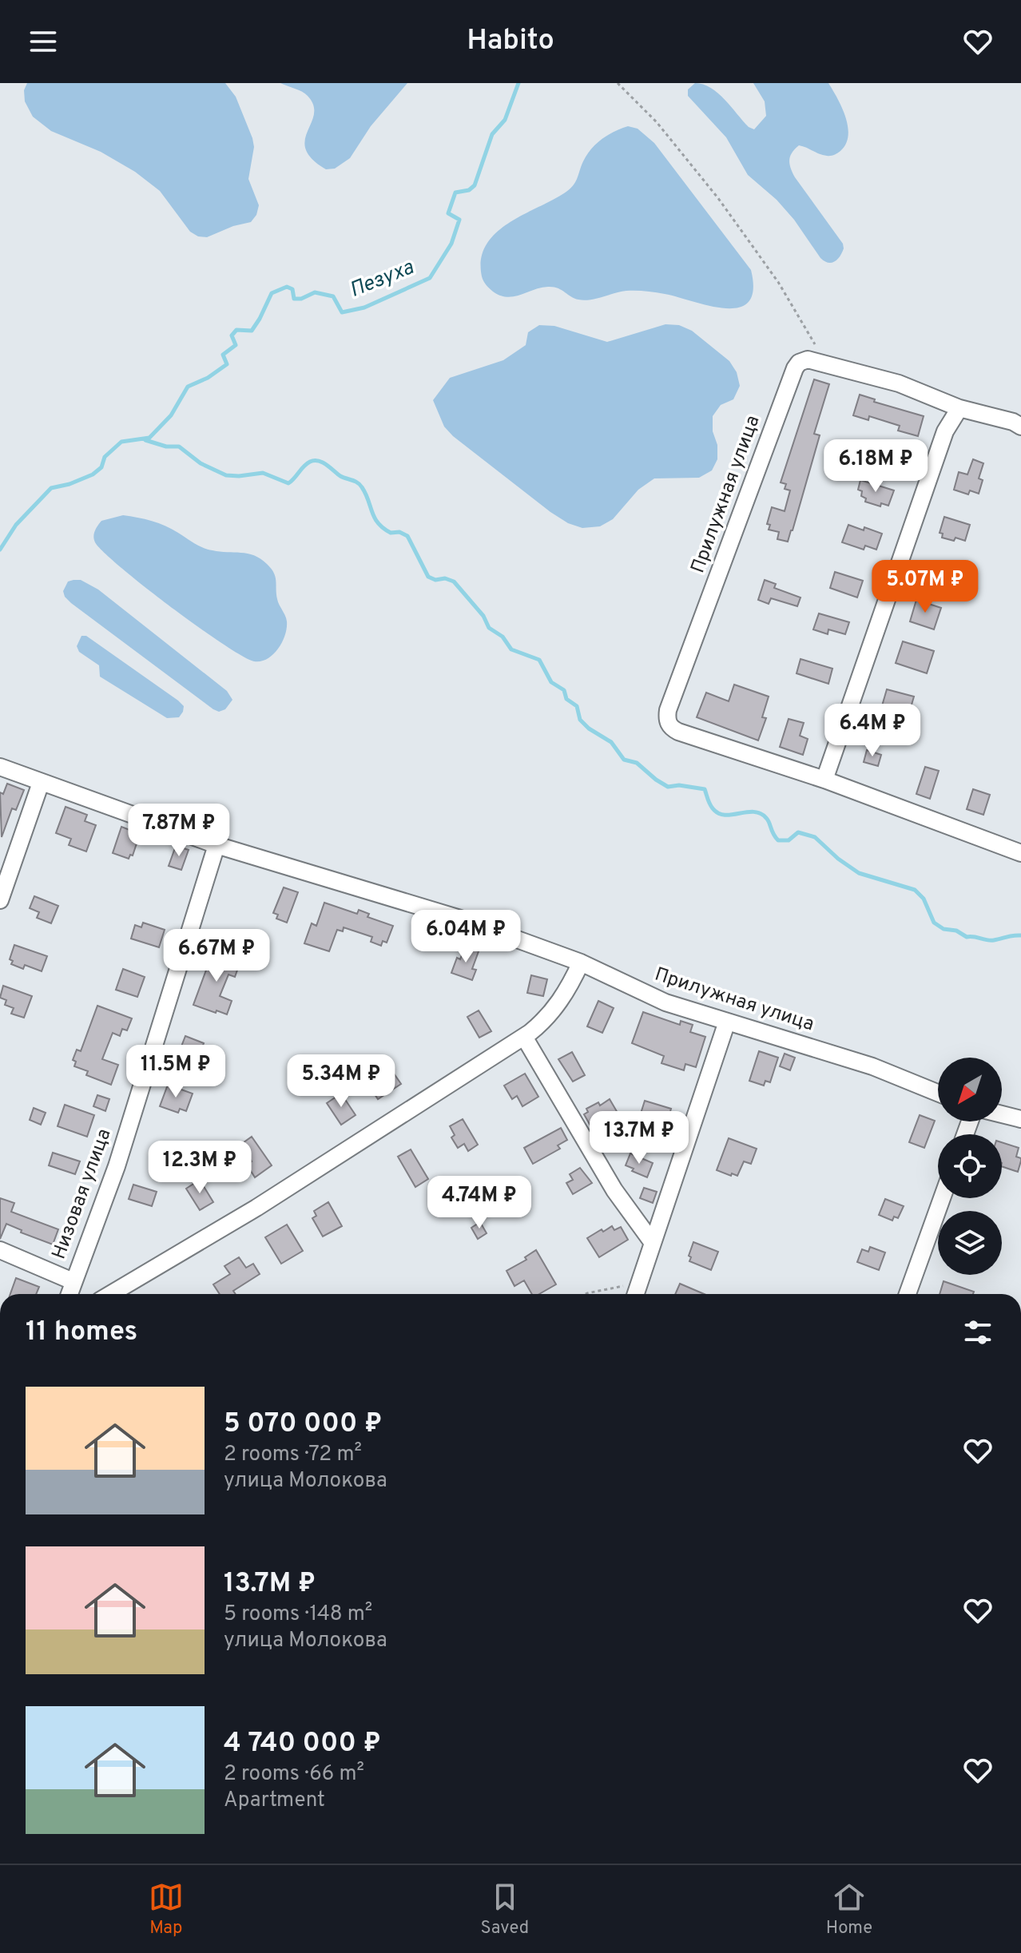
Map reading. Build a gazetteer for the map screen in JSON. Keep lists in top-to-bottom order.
{
  "streets": {
    "street": ["Прилужная улица", "Низовая улица"]
  },
  "crossings": [
    ["Прилужная улица", "Низовая улица"]
  ],
  "water": ["Пезуха"],
  "north": "bottom left",
  "page": {
    "header": "Habito",
    "price": [
      "6.18M ₽",
      "5.07M ₽",
      "6.4M ₽",
      "7.87M ₽",
      "6.04M ₽",
      "6.67M ₽",
      "11.5M ₽",
      "5.34M ₽",
      "13.7M ₽",
      "12.3M ₽",
      "4.74M ₽"
    ],
    "heading": "11 homes",
    "list": [
      {
        "name": "5 070 000 ₽",
        "note": "2 rooms · 72 m² · улица Молокова"
      },
      {
        "name": "13.7M ₽",
        "note": "5 rooms · 148 m² · улица Молокова"
      },
      {
        "name": "4 740 000 ₽",
        "note": "2 rooms · 66 m² · Apartment"
      }
    ],
    "tabs": ["Map", "Saved", "Home"]
  }
}
